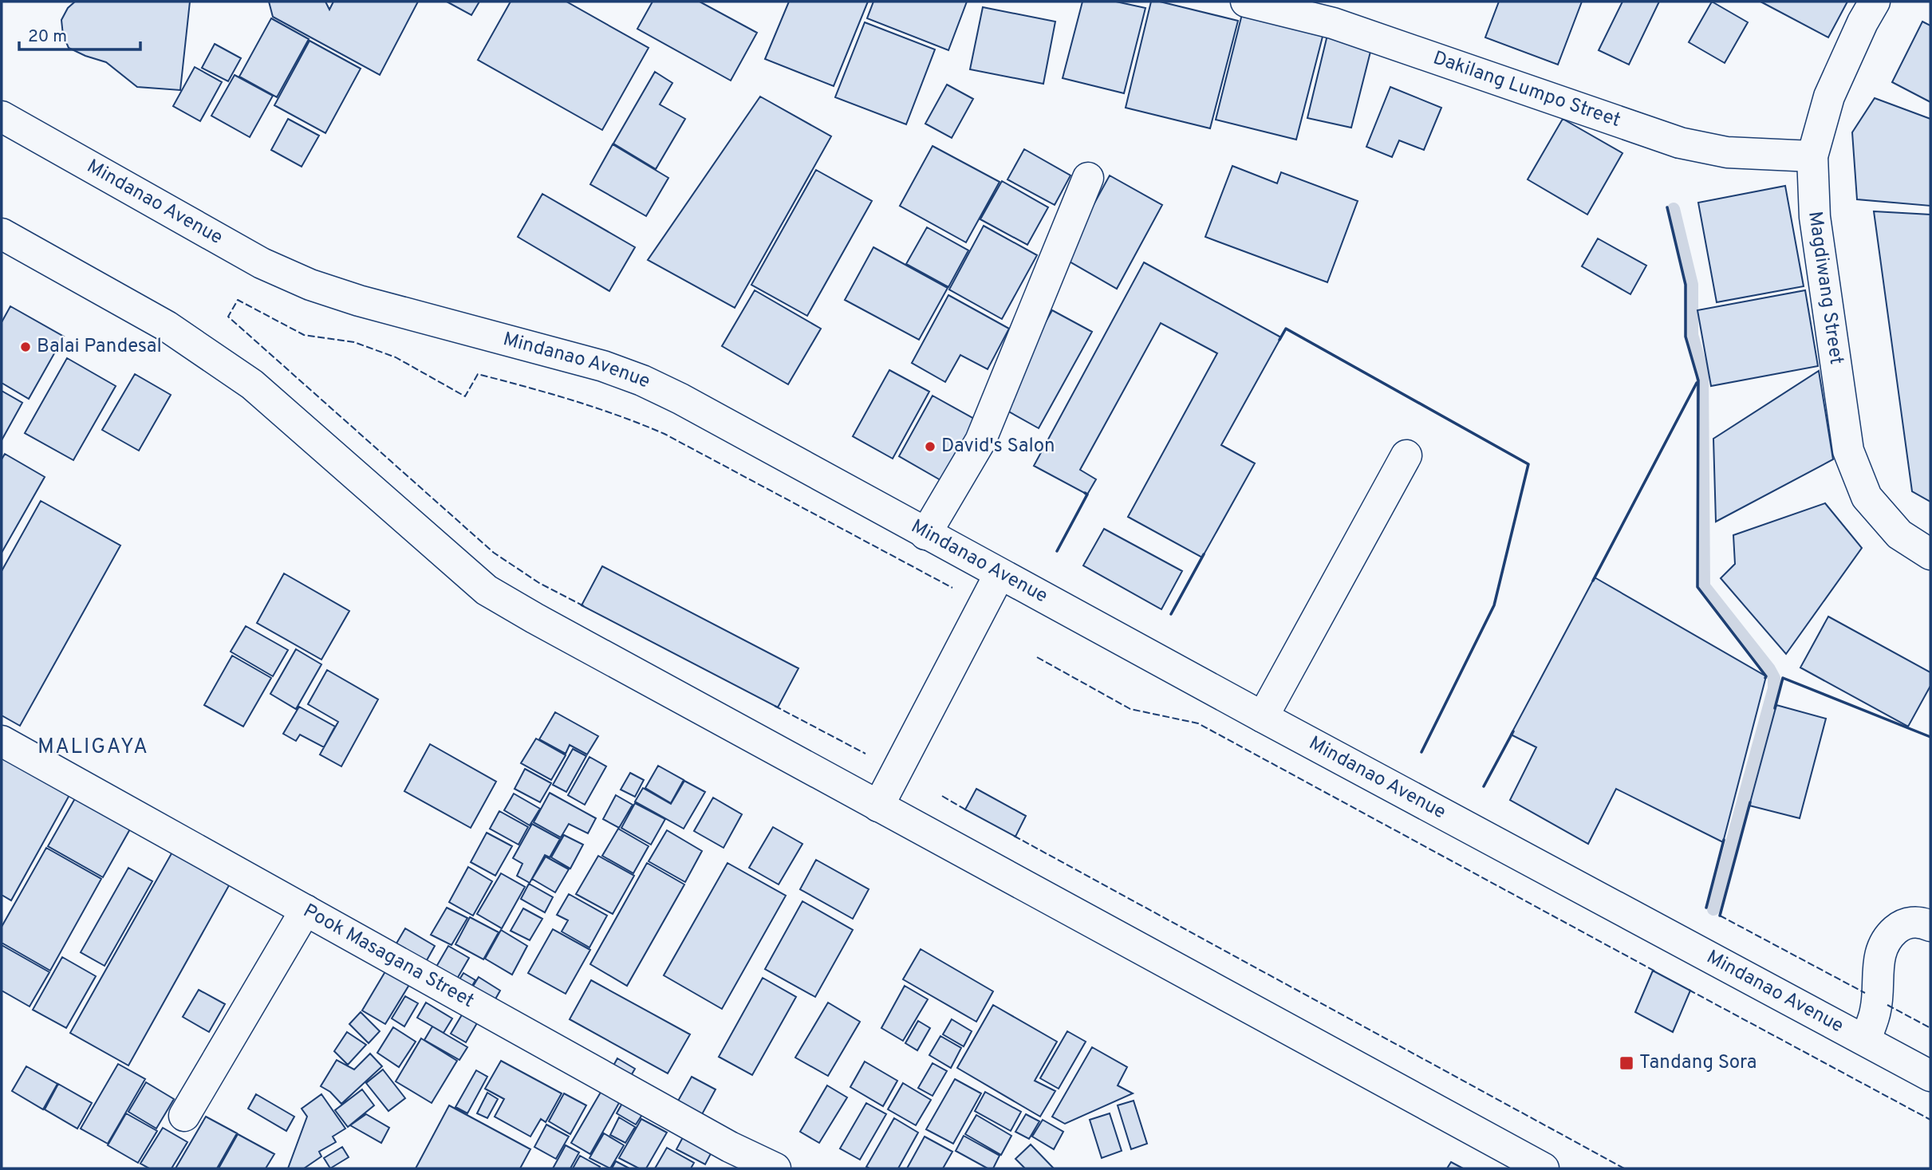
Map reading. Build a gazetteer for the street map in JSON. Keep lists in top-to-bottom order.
{
  "streets": {
    "main road": [
      "Dakilang Lumpo Street",
      "Mindanao Avenue",
      "Magdiwang Street",
      "Pook Masagana Street"
    ]
  },
  "crossings": [
    ["Dakilang Lumpo Street", "Magdiwang Street"]
  ],
  "districts": ["MALIGAYA"],
  "places": {
    "other": ["Balai Pandesal", "David's Salon"],
    "transit": ["Tandang Sora"]
  },
  "scale_bar": "20 m"
}
